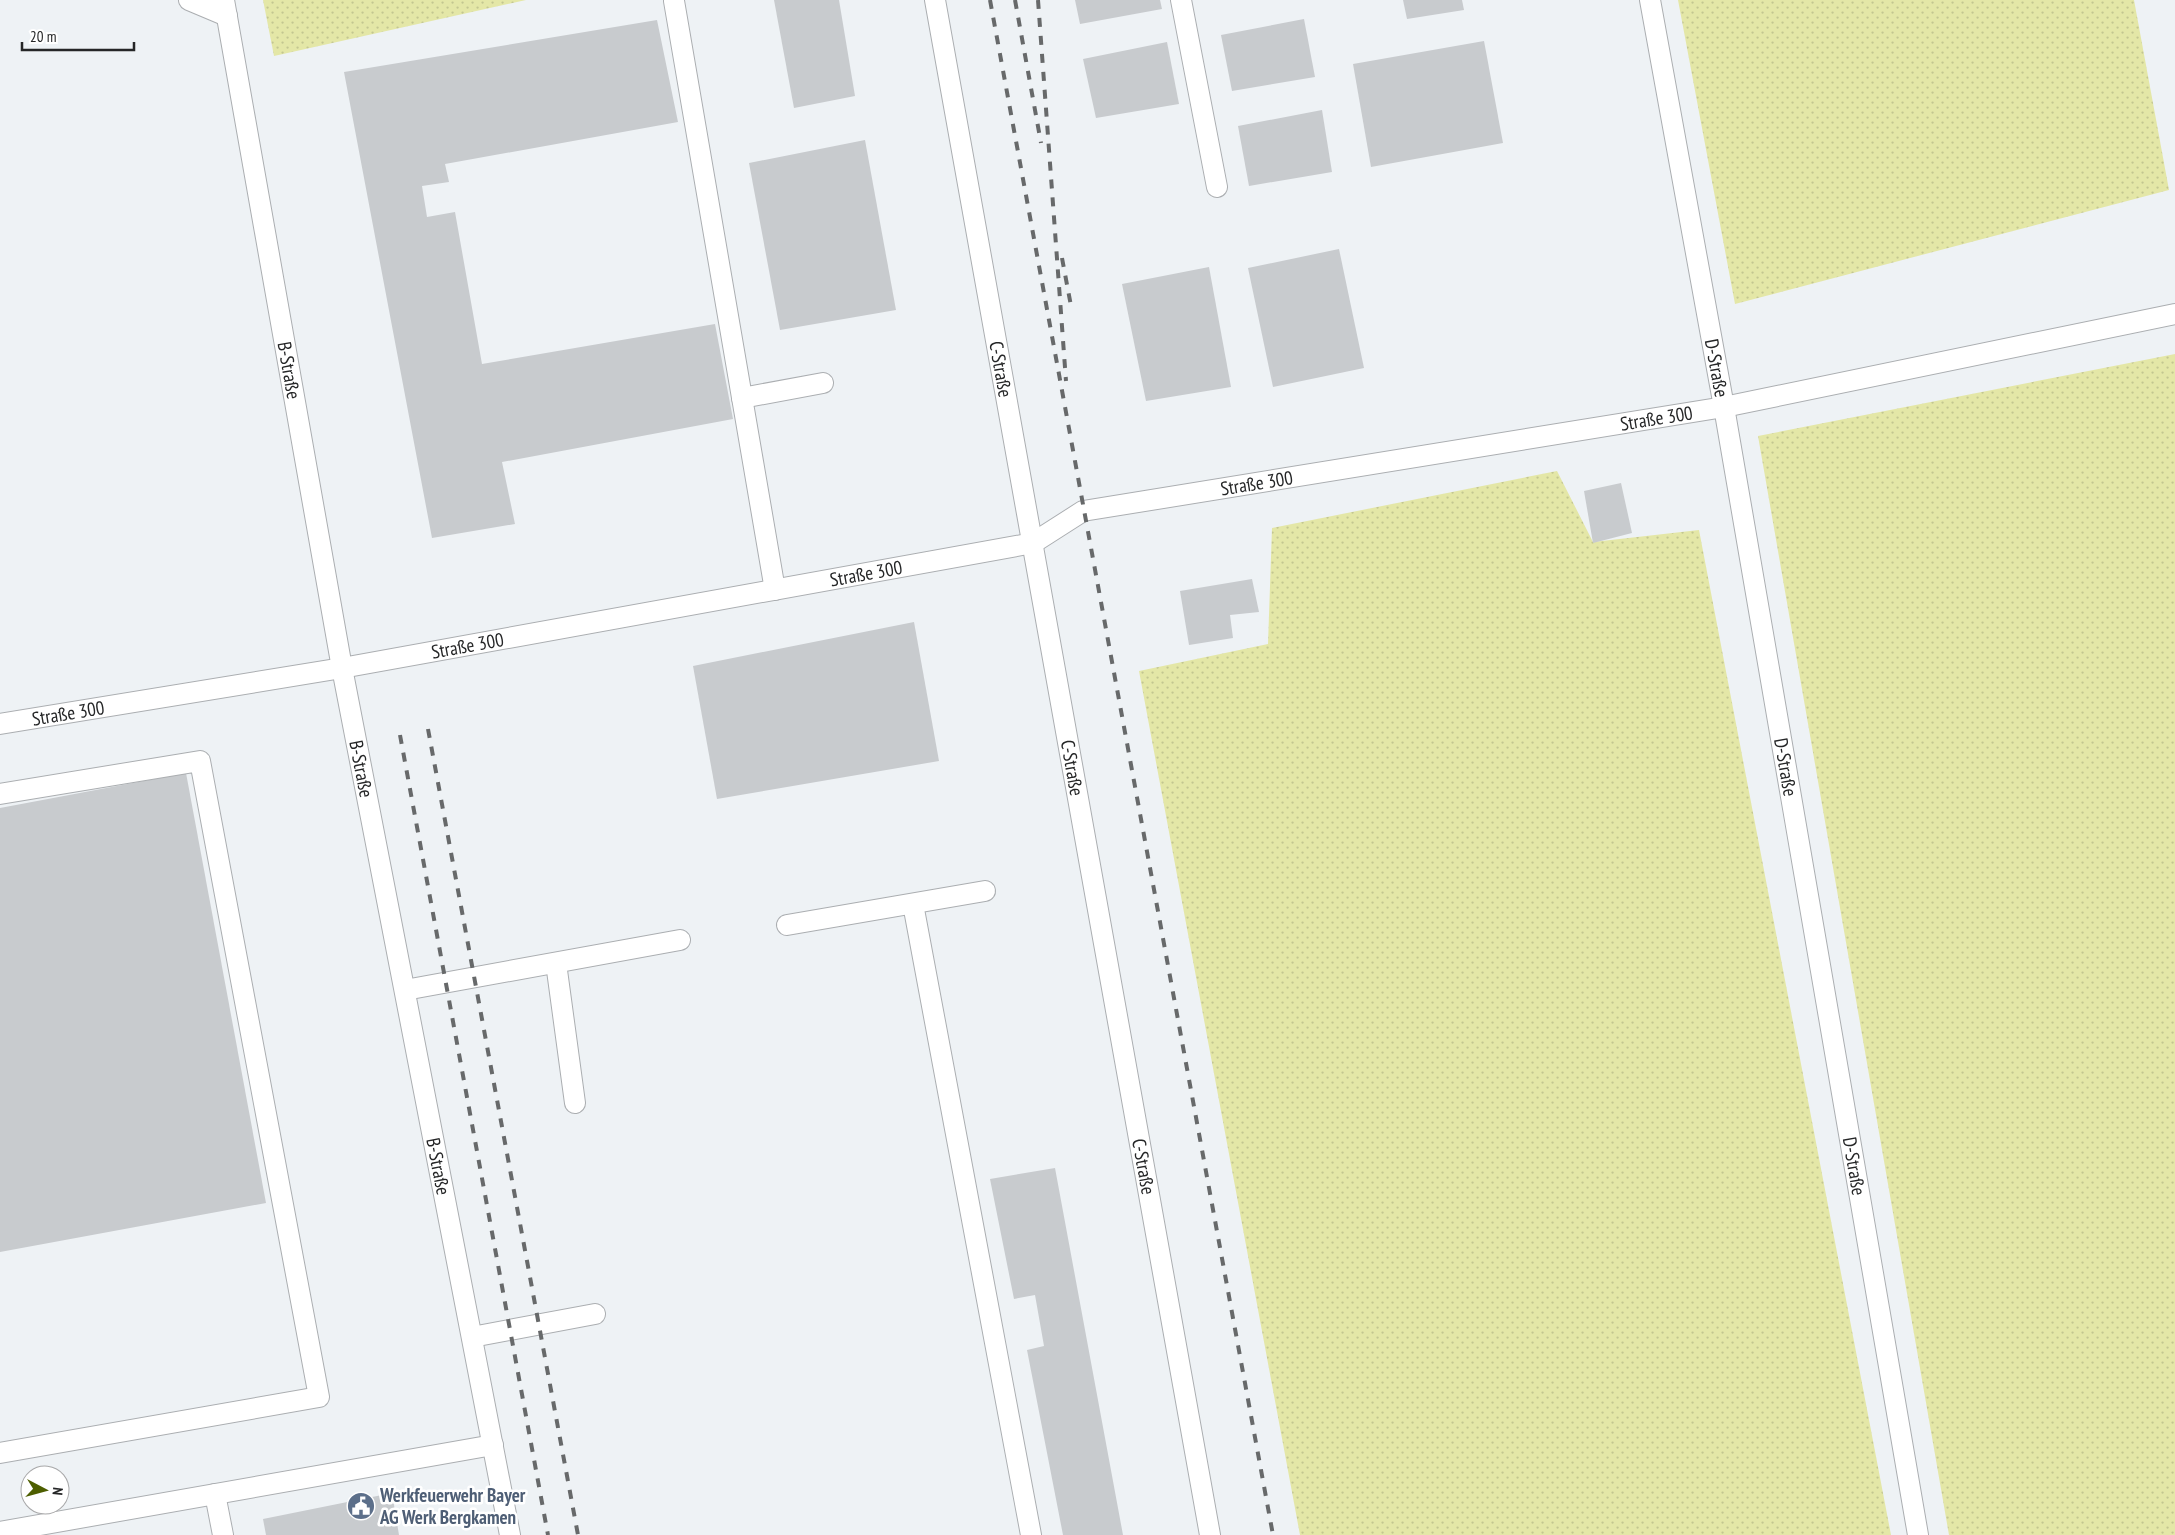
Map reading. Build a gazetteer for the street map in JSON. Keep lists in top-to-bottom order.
{
  "streets": {
    "lane": [
      "D-Straße",
      "C-Straße",
      "B-Straße",
      "Straße 300"
    ]
  },
  "crossings": [
    ["D-Straße", "Straße 300"],
    ["C-Straße", "Straße 300"],
    ["B-Straße", "Straße 300"]
  ],
  "places": {
    "public building": ["Werkfeuerwehr Bayer AG Werk Bergkamen"]
  },
  "scale_bar": "20 m",
  "north": "right"
}
